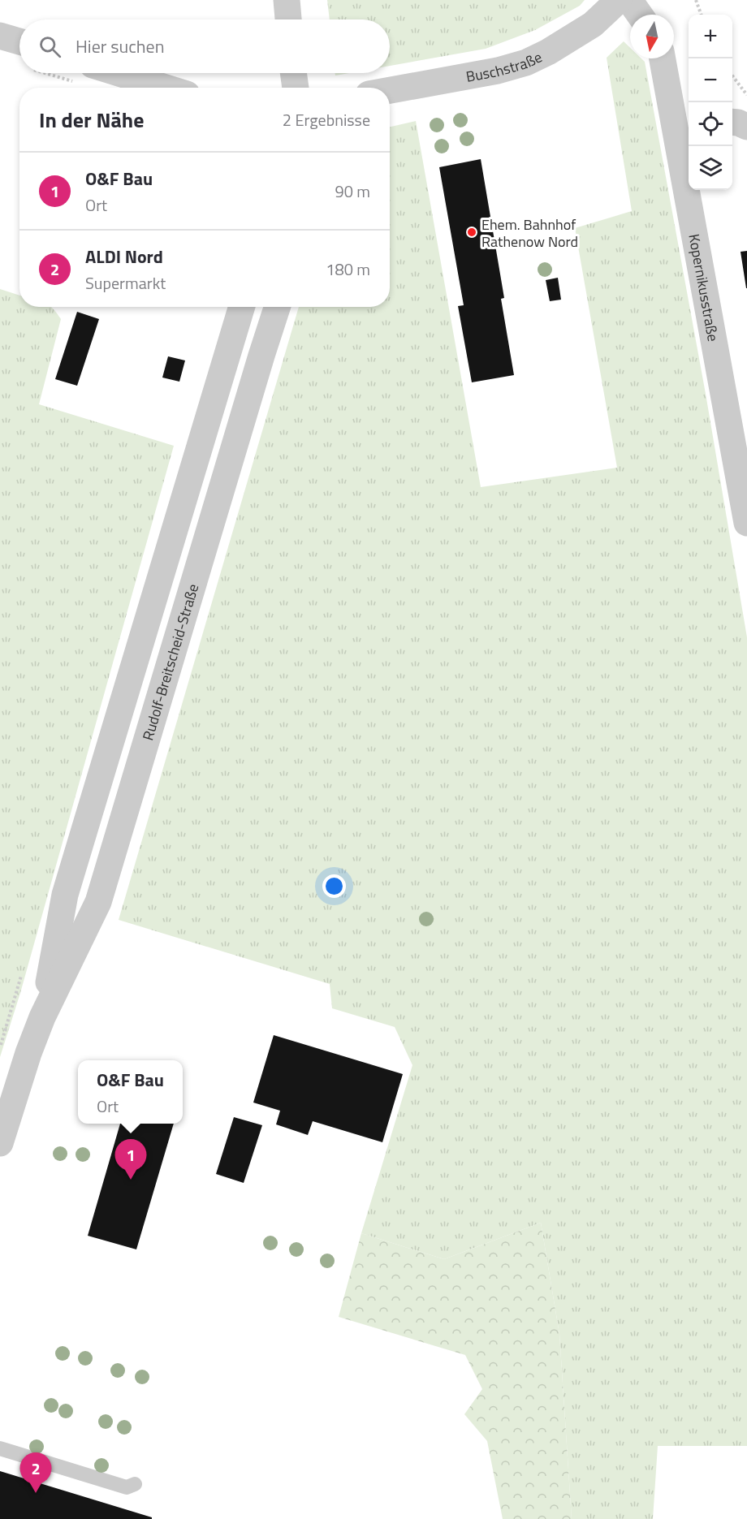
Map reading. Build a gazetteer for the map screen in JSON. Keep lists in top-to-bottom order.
{
  "streets": {
    "street": ["Buschstraße", "Kopernikusstraße", "Rudolf-Breitscheid-Straße"]
  },
  "places": ["Ehem. Bahnhof Rathenow Nord"],
  "north": "bottom",
  "page": {
    "map_buttons": ["+", "−"],
    "search": "Hier suchen",
    "heading": ["In der Nähe", "2 Ergebnisse"],
    "list": [
      {
        "mark": "1",
        "name": "O&F Bau",
        "note": "Ort",
        "value": "90 m"
      },
      {
        "mark": "2",
        "name": "ALDI Nord",
        "note": "Supermarkt",
        "value": "180 m"
      }
    ],
    "popup": ["O&F Bau", "Ort"],
    "pins": ["1", "2"]
  }
}
